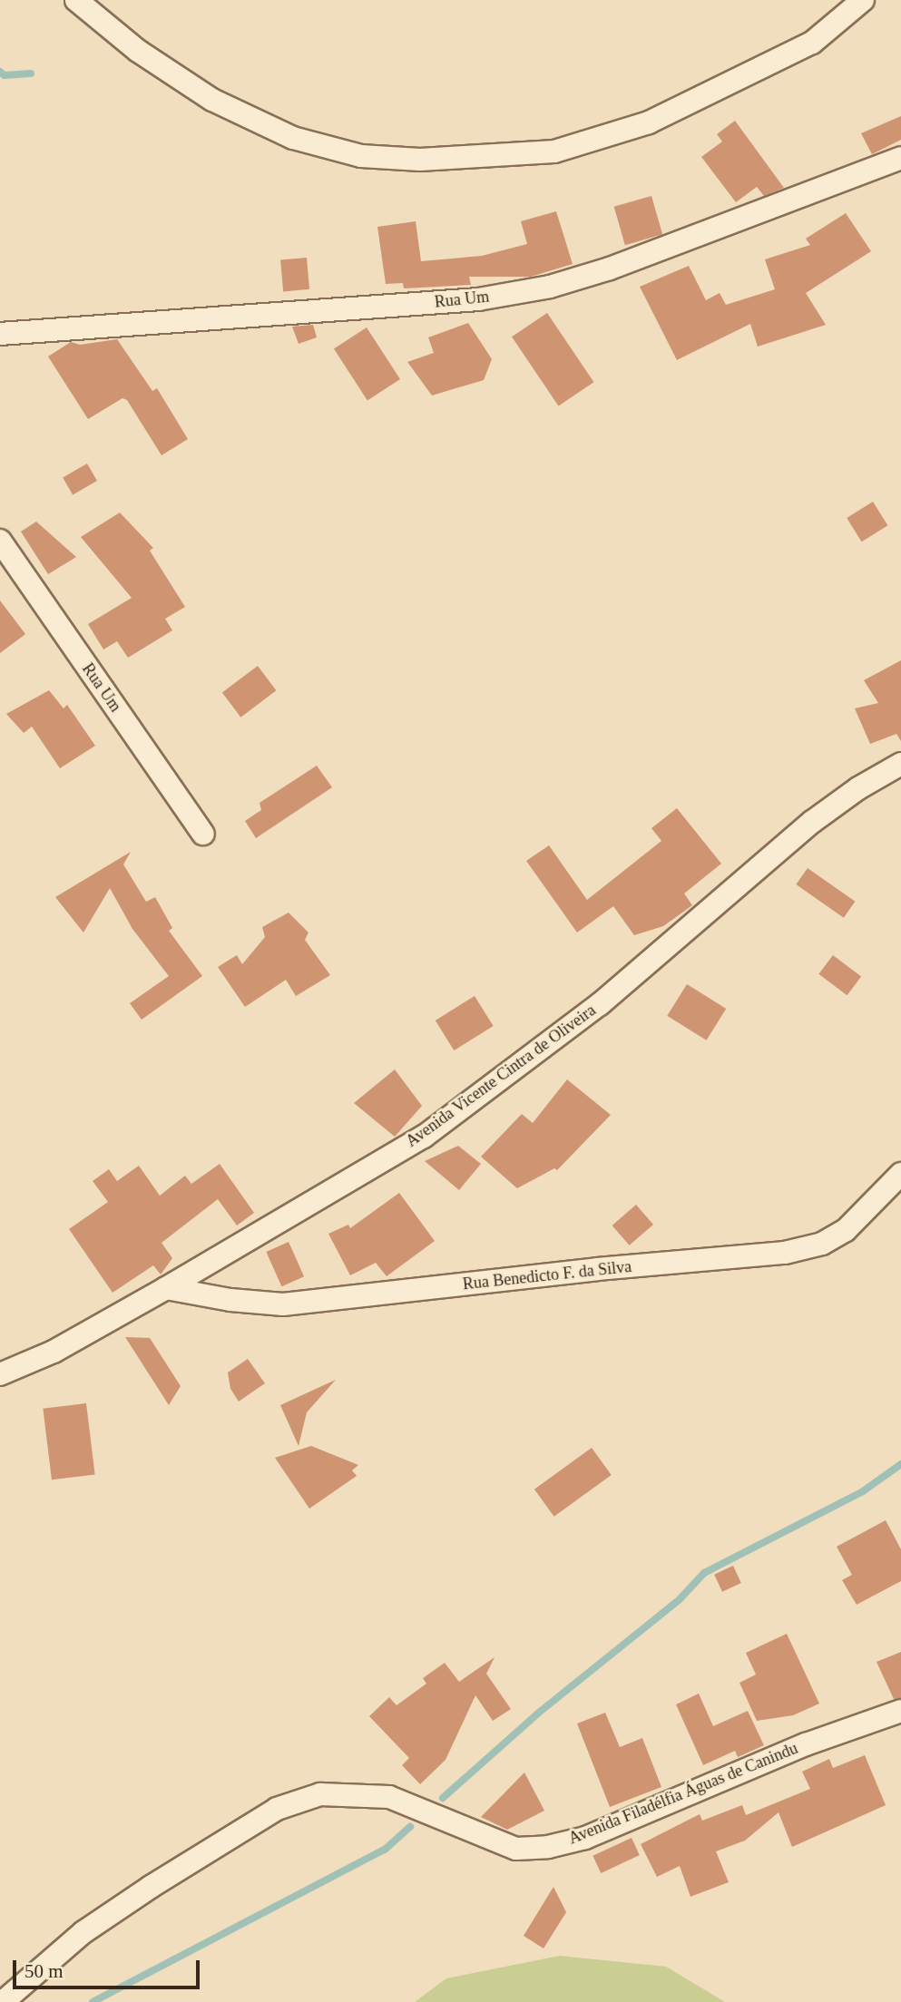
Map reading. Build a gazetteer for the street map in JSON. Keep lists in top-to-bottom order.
{
  "streets": {
    "street": [
      "Rua Um",
      "Avenida Vicente Cintra de Oliveira",
      "Rua Benedicto F. da Silva",
      "Avenida Filadélfia Águas de Canindu"
    ]
  },
  "crossings": [
    ["Avenida Vicente Cintra de Oliveira", "Rua Benedicto F. da Silva"]
  ],
  "scale_bar": "50 m"
}
